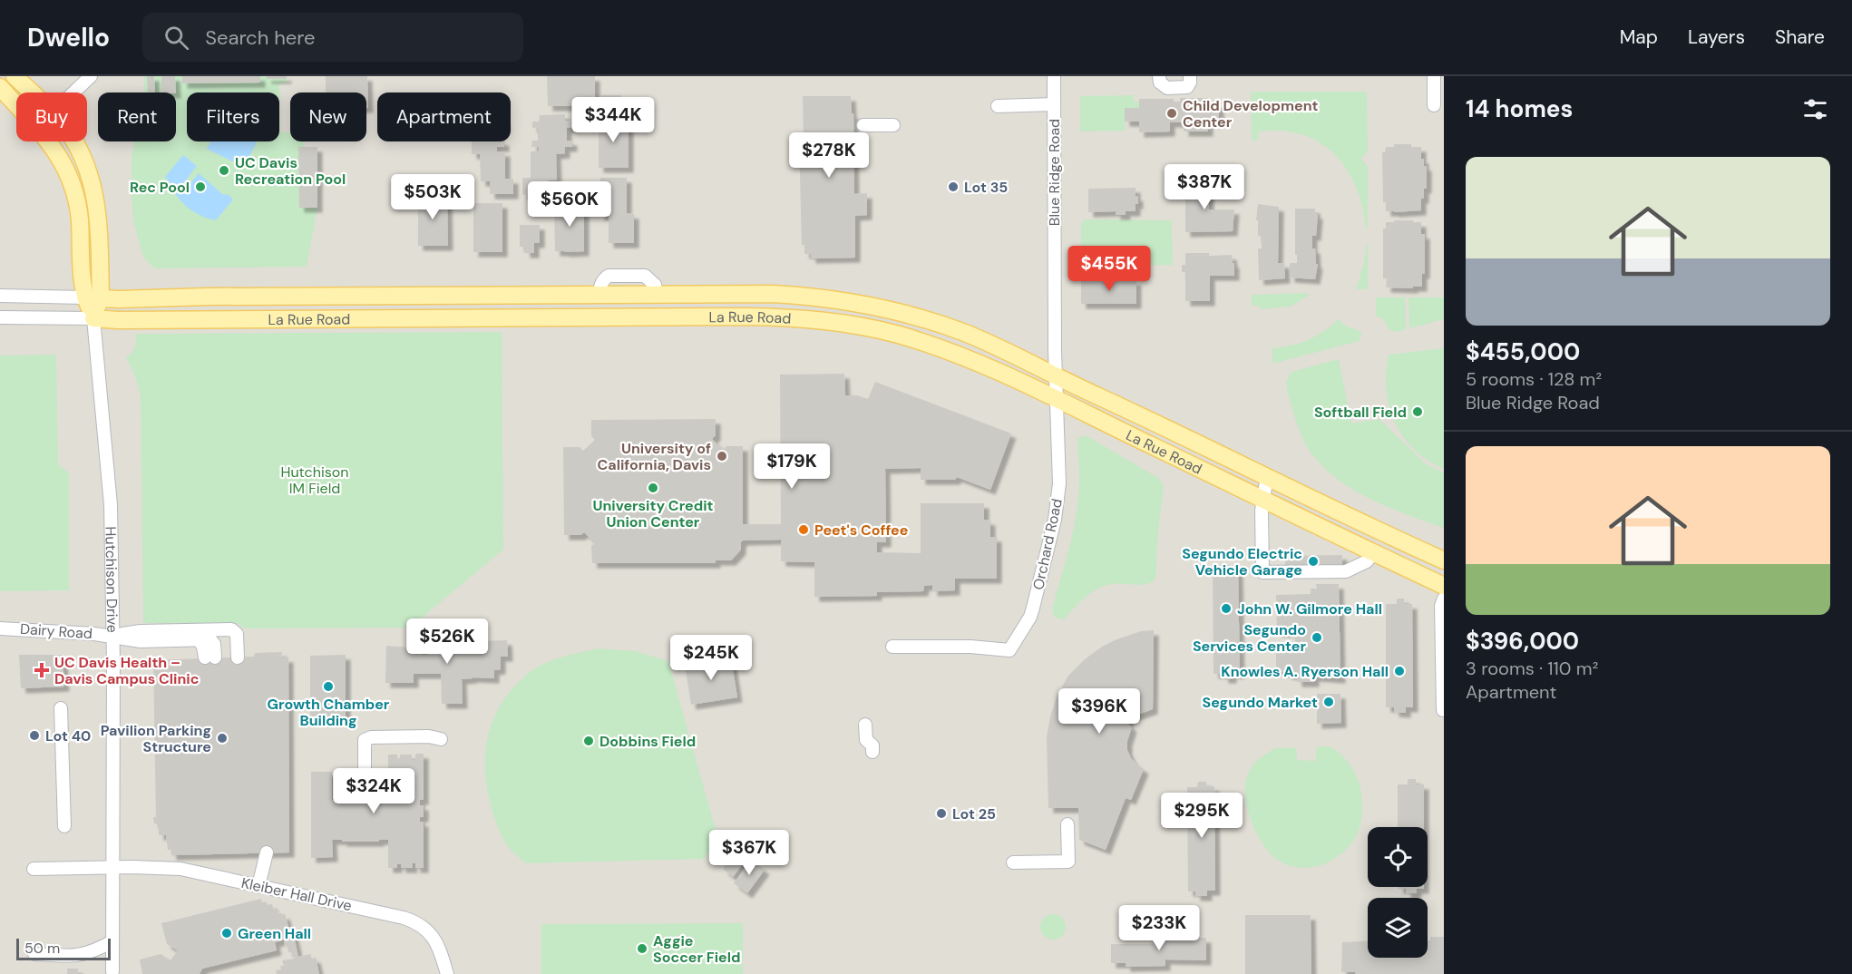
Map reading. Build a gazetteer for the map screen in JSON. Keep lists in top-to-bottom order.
{
  "streets": {
    "main road": ["La Rue Road", "Hutchison Drive"],
    "street": [
      "Blue Ridge Road",
      "Orchard Road",
      "Dairy Road",
      "Kleiber Hall Drive"
    ]
  },
  "crossings": [
    ["Blue Ridge Road", "La Rue Road"],
    ["Blue Ridge Road", "Orchard Road"],
    ["La Rue Road", "Orchard Road"],
    ["La Rue Road", "Hutchison Drive"],
    ["Hutchison Drive", "Dairy Road"],
    ["Hutchison Drive", "Kleiber Hall Drive"]
  ],
  "parks": ["Hutchison IM Field"],
  "places": {
    "other": [
      "Child Development Center",
      "UC Davis Recreation Pool",
      "Rec Pool",
      "Lot 35",
      "Softball Field",
      "University of California, Davis",
      "University Credit Union Center",
      "Peet's Coffee",
      "Segundo Electric Vehicle Garage",
      "John W. Gilmore Hall",
      "Segundo Services Center",
      "Knowles A. Ryerson Hall",
      "Growth Chamber Building",
      "Segundo Market",
      "Lot 40",
      "Pavilion Parking Structure",
      "Dobbins Field",
      "Lot 25",
      "Green Hall",
      "Aggie Soccer Field"
    ],
    "health": ["UC Davis Health – Davis Campus Clinic"]
  },
  "scale_bar": "50 m",
  "page": {
    "header": "Dwello",
    "search": "Search here",
    "nav": ["Map", "Layers", "Share"],
    "heading": "14 homes",
    "chip": [
      "Buy",
      "Rent",
      "Filters",
      "New",
      "Apartment"
    ],
    "price": [
      "$344K",
      "$278K",
      "$387K",
      "$503K",
      "$560K",
      "$455K",
      "$179K",
      "$526K",
      "$245K",
      "$396K",
      "$324K",
      "$295K",
      "$367K",
      "$233K"
    ],
    "list": [
      {
        "name": "$455,000",
        "note": "5 rooms · 128 m² · Blue Ridge Road"
      },
      {
        "name": "$396,000",
        "note": "3 rooms · 110 m² · Apartment"
      }
    ],
    "scale": "50 m"
  }
}
